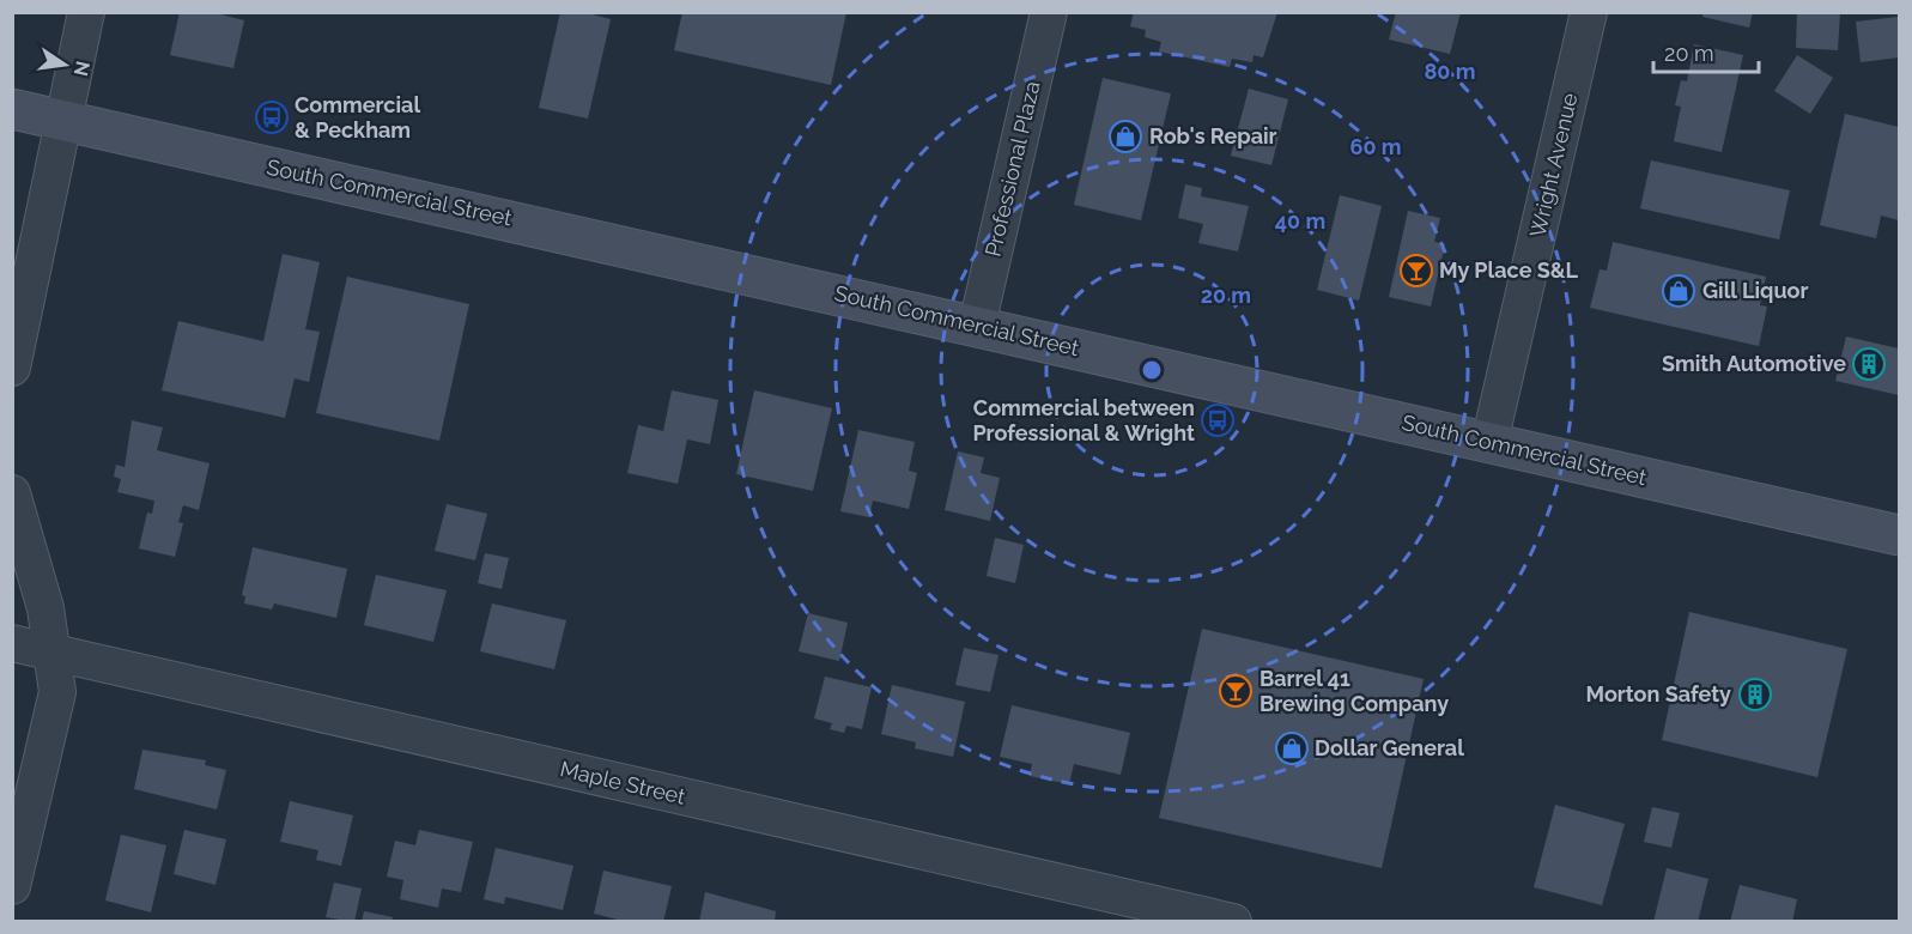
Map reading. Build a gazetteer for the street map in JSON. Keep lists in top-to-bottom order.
{
  "streets": {
    "main road": ["South Commercial Street"],
    "street": ["Wright Avenue", "Professional Plaza", "Maple Street"]
  },
  "crossings": [
    ["Wright Avenue", "South Commercial Street"],
    ["Professional Plaza", "South Commercial Street"]
  ],
  "places": {
    "bus stop": ["Commercial & Peckham", "Commercial between Professional & Wright"],
    "shop": ["Rob's Repair", "Gill Liquor", "Dollar General"],
    "bar": ["My Place S&L", "Barrel 41 Brewing Company"],
    "building": ["Smith Automotive", "Morton Safety"]
  },
  "scale_bar": "20 m",
  "north": "right",
  "rings": [
    "80 m",
    "60 m",
    "40 m",
    "20 m"
  ]
}
